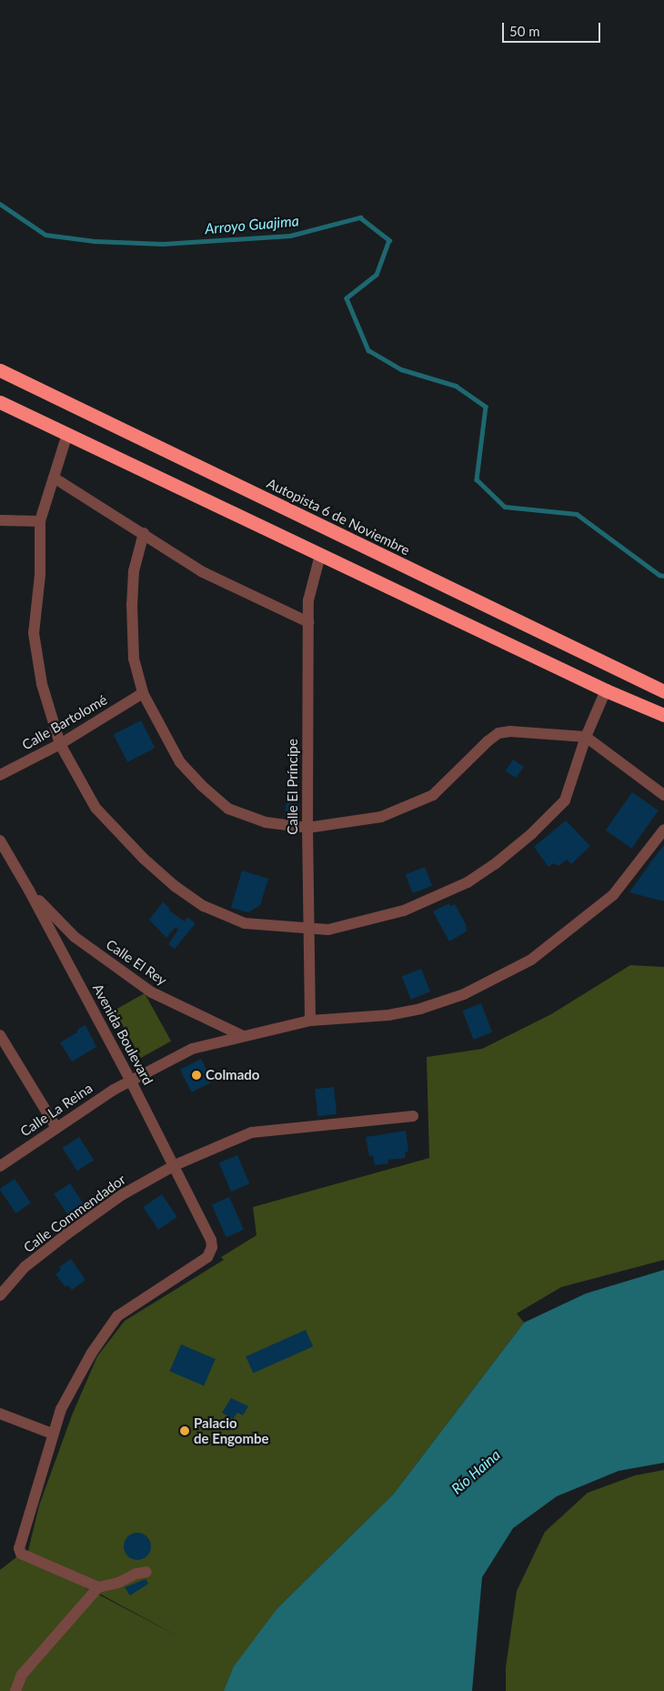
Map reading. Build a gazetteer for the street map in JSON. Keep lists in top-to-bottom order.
{
  "streets": {
    "highway": ["Autopista 6 de Noviembre"],
    "street": [
      "Calle Bartolomé",
      "Calle El Príncipe",
      "Calle El Rey",
      "Avenida Boulevard",
      "Calle La Reina",
      "Calle Commendador"
    ]
  },
  "crossings": [
    ["Calle El Príncipe", "Calle La Reina"],
    ["Calle El Rey", "Avenida Boulevard"],
    ["Calle El Rey", "Calle La Reina"],
    ["Avenida Boulevard", "Calle La Reina"],
    ["Avenida Boulevard", "Calle Commendador"]
  ],
  "water": ["Arroyo Guajima", "Río Haina"],
  "places": ["Colmado", "Palacio de Engombe"],
  "scale_bar": "50 m"
}
